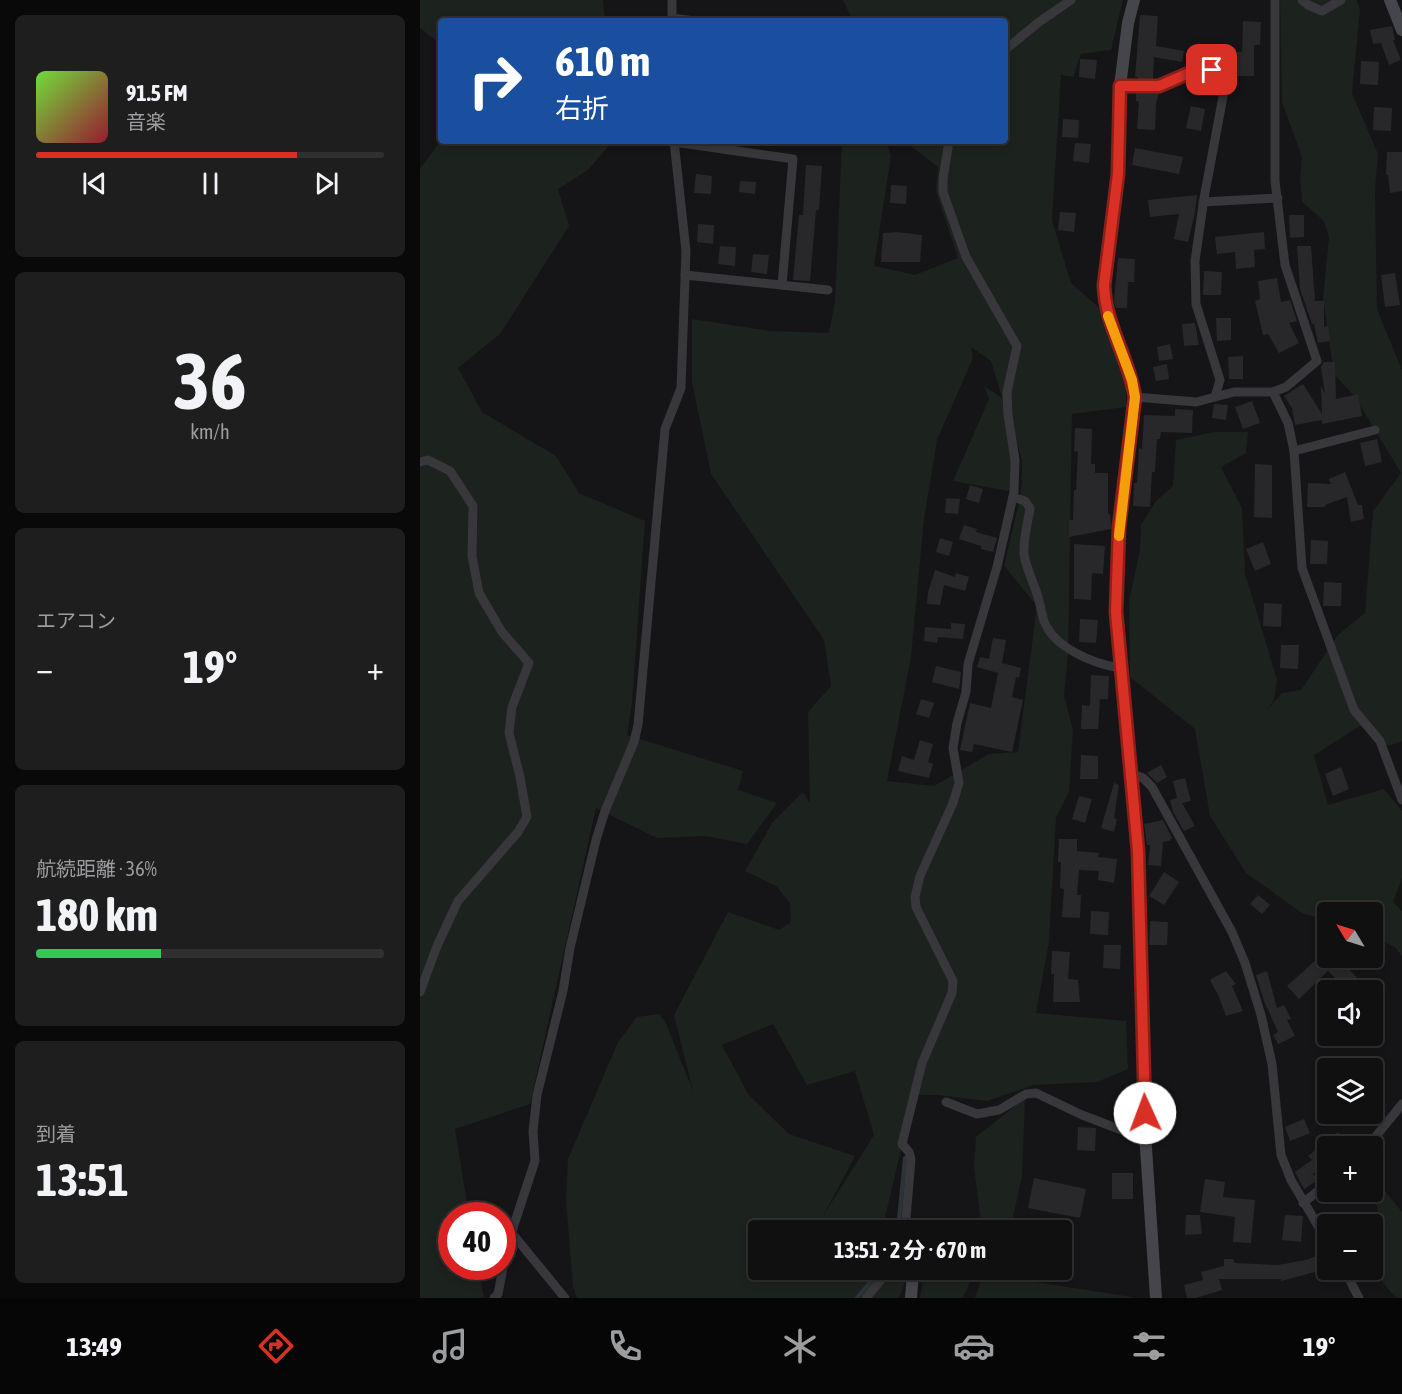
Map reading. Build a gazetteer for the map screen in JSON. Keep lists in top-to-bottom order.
{
  "north": "top left",
  "page": {
    "turn": ["610 m", "右折"],
    "song": ["91.5 FM", "音楽"],
    "tile": [
      ["36", "km/h"],
      "エアコン",
      ["航続距離 · 36%", "180 km"],
      ["到着", "13:51"]
    ],
    "heat": ["−", "19°", "+"],
    "map_buttons": ["+", "−"],
    "limit": "40",
    "trip": "13:51 · 2 分 · 670 m",
    "tabs": ["13:49", "19°"]
  }
}
